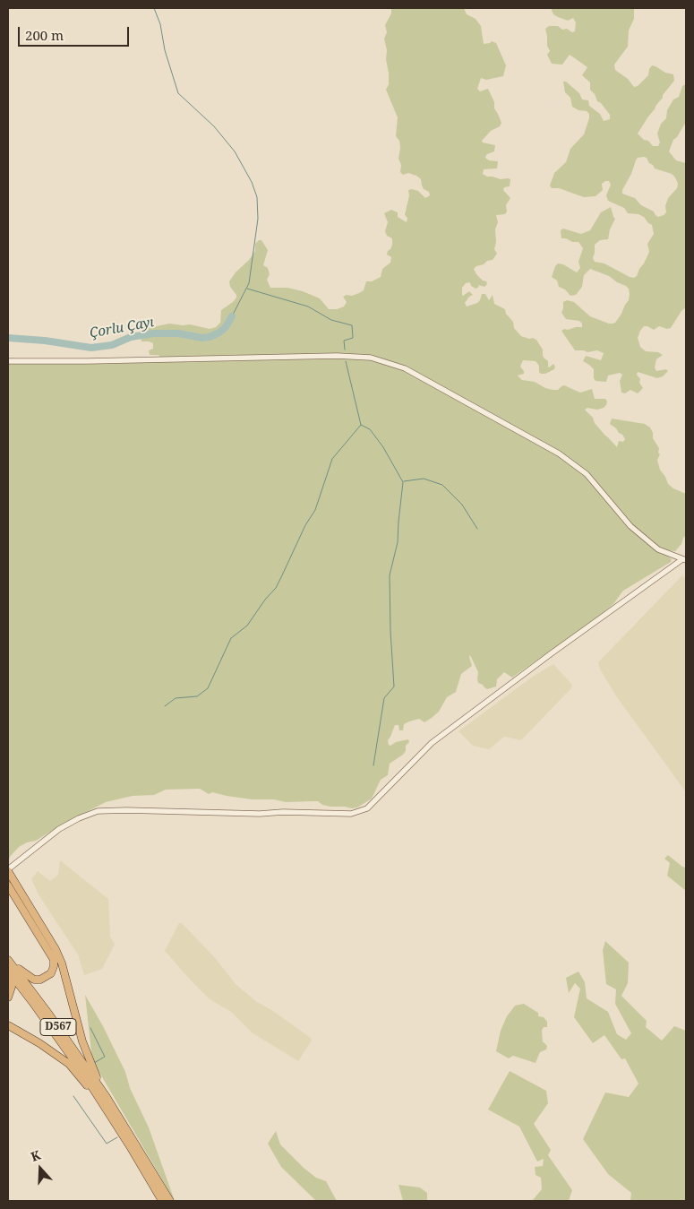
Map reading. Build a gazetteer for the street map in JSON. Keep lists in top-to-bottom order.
{
  "streets": {
    "highway": ["D567"]
  },
  "water": ["Çorlu Çayı"],
  "scale_bar": "200 m",
  "north": "top"
}
